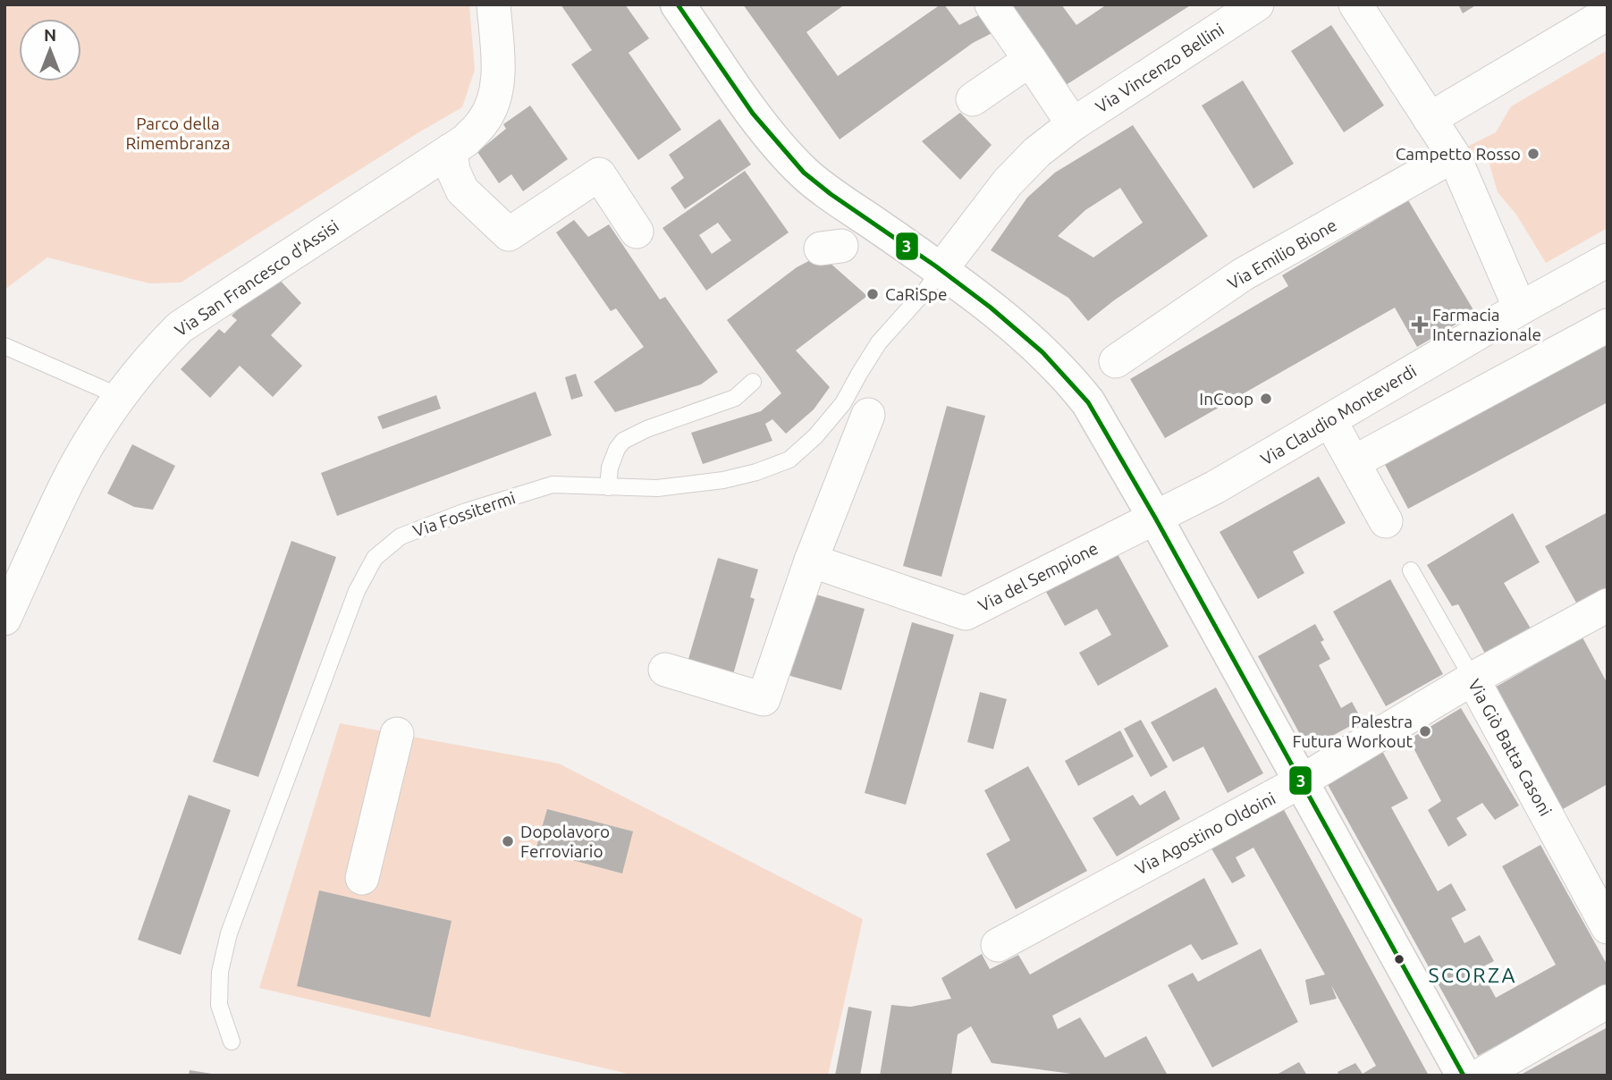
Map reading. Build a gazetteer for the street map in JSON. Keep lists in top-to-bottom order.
{
  "streets": {
    "street": [
      "Via Vincenzo Bellini",
      "Via Emilio Bione",
      "Via San Francesco d'Assisi",
      "Via Claudio Monteverdi",
      "Via del Sempione",
      "Via Giò Batta Casoni",
      "Via Agostino Oldoini"
    ],
    "lane": ["Via Fossitermi"]
  },
  "crossings": [
    ["Via Vincenzo Bellini", "Via Fossitermi"],
    ["Via Claudio Monteverdi", "Via del Sempione"],
    ["Via Giò Batta Casoni", "Via Agostino Oldoini"]
  ],
  "districts": ["SCORZA"],
  "parks": ["Parco della Rimembranza"],
  "places": {
    "other": [
      "Campetto Rosso",
      "CaRiSpe",
      "InCoop",
      "Palestra Futura Workout",
      "Dopolavoro Ferroviario"
    ],
    "health": ["Farmacia Internazionale"]
  },
  "lines": ["transit line 3"],
  "north": "top"
}
